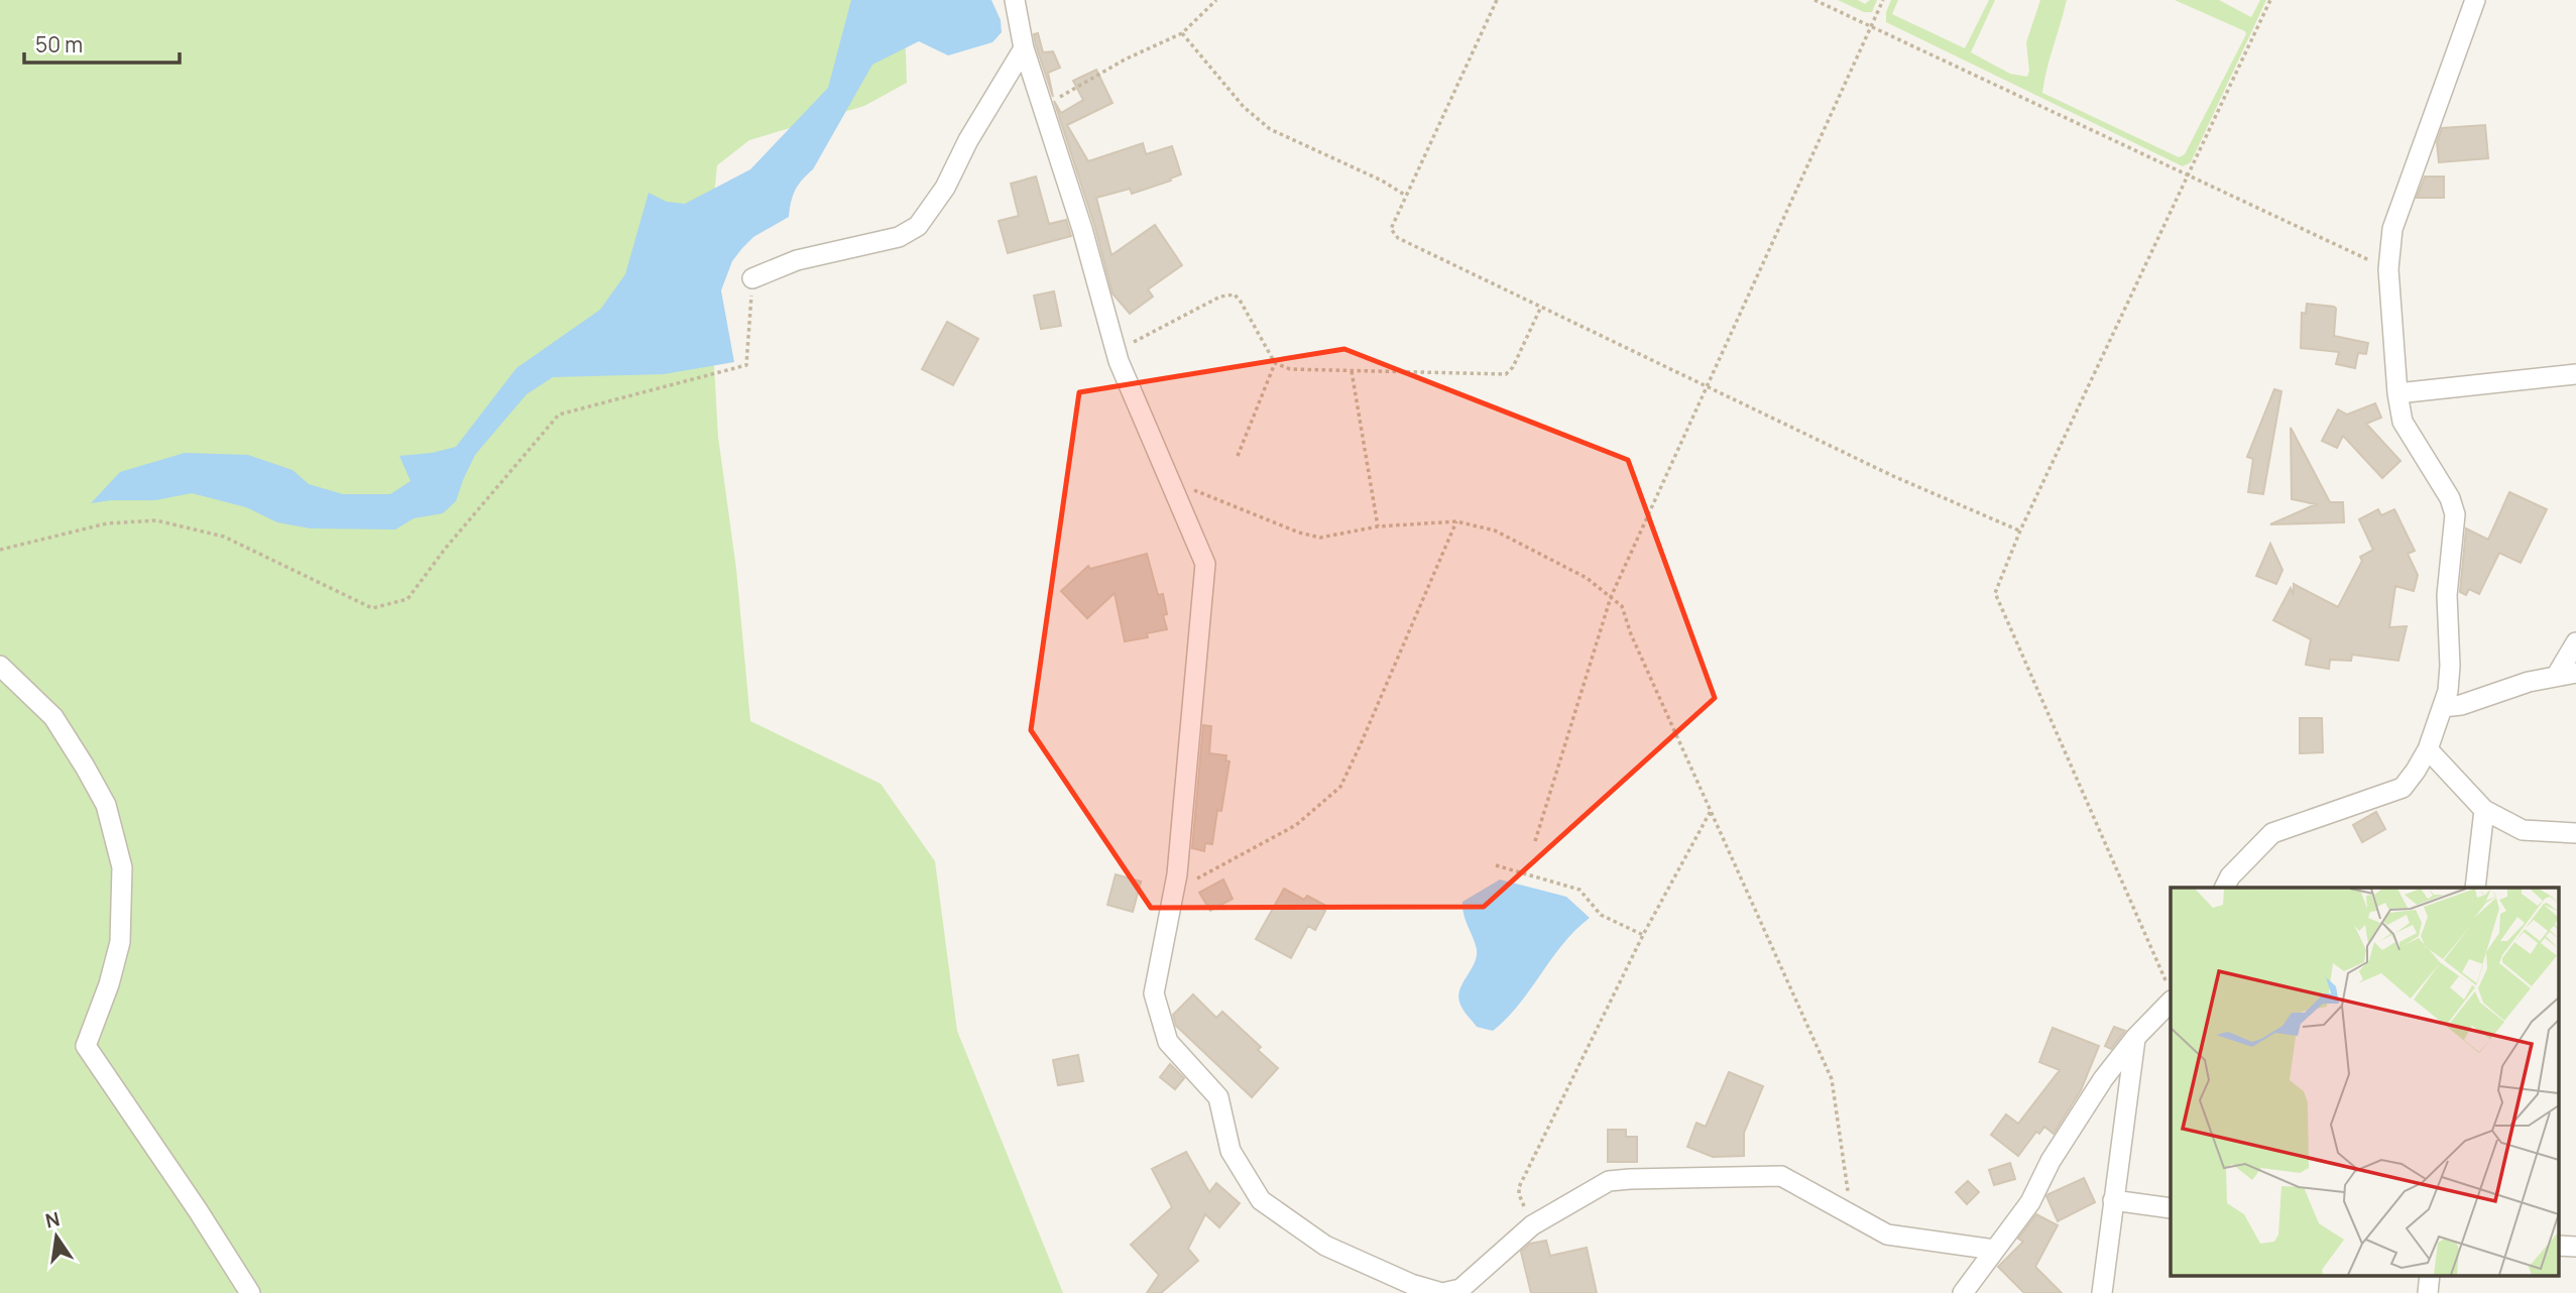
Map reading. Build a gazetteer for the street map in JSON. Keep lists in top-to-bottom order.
{
  "scale_bar": "50 m",
  "north": "top"
}
